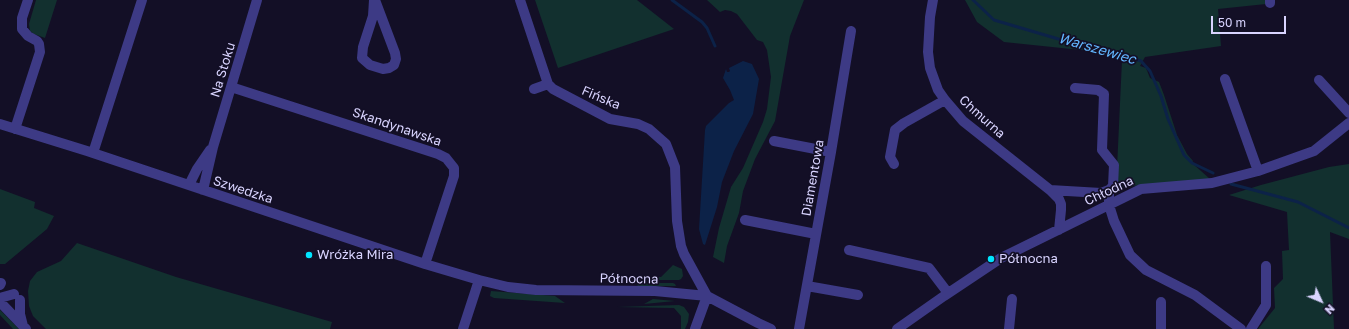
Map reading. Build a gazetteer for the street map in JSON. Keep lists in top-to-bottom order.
{
  "streets": {
    "street": [
      "Na Stoku",
      "Fińska",
      "Chmurna",
      "Skandynawska",
      "Diamentowa",
      "Szwedzka",
      "Chłodna",
      "Północna"
    ]
  },
  "crossings": [
    ["Na Stoku", "Skandynawska"],
    ["Na Stoku", "Szwedzka"],
    ["Fińska", "Północna"],
    ["Chmurna", "Chłodna"],
    ["Skandynawska", "Szwedzka"],
    ["Szwedzka", "Północna"]
  ],
  "water": ["Warszewiec"],
  "places": ["Wróżka Mira", "Północna"],
  "scale_bar": "50 m",
  "north": "bottom right"
}
